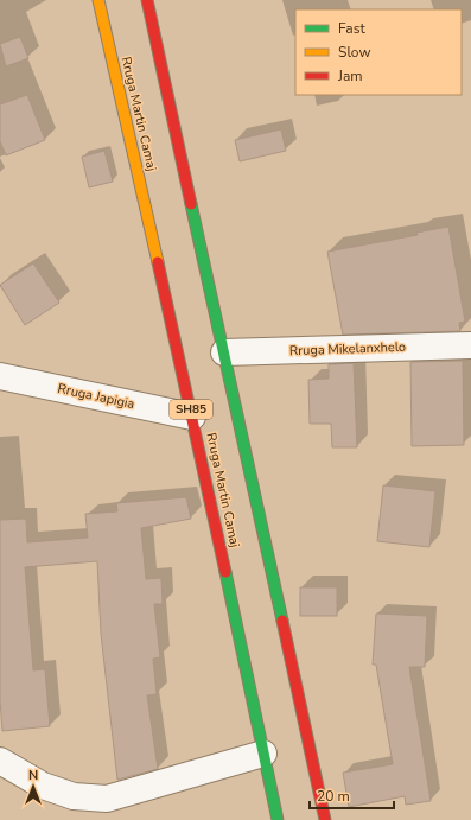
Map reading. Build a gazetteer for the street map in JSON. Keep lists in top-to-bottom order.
{
  "streets": {
    "highway": ["Rruga Martin Camaj", "SH85"],
    "street": ["Rruga Mikelanxhelo", "Rruga Japigia"]
  },
  "crossings": [
    ["Rruga Martin Camaj", "Rruga Japigia"]
  ],
  "legend": ["Fast", "Slow", "Jam"],
  "scale_bar": "20 m",
  "north": "top"
}
